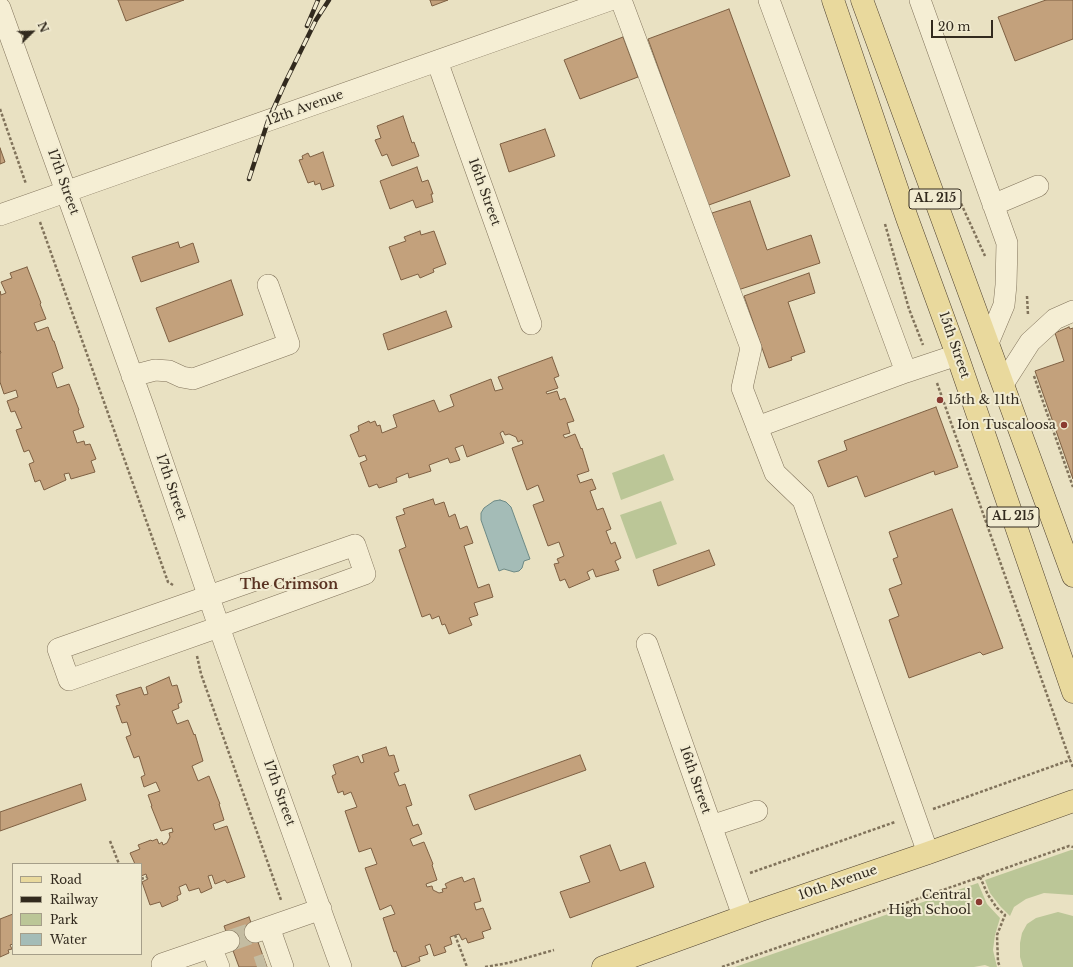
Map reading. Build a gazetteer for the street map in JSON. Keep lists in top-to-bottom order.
{
  "streets": {
    "main road": ["AL 215", "15th Street", "10th Avenue"],
    "street": ["12th Avenue", "17th Street", "16th Street"]
  },
  "crossings": [
    ["12th Avenue", "17th Street"],
    ["12th Avenue", "16th Street"],
    ["16th Street", "10th Avenue"]
  ],
  "districts": ["The Crimson"],
  "places": ["15th & 11th", "Ion Tuscaloosa", "Central High School"],
  "legend": [
    "Road",
    "Railway",
    "Park",
    "Water"
  ],
  "scale_bar": "20 m",
  "north": "top right"
}
